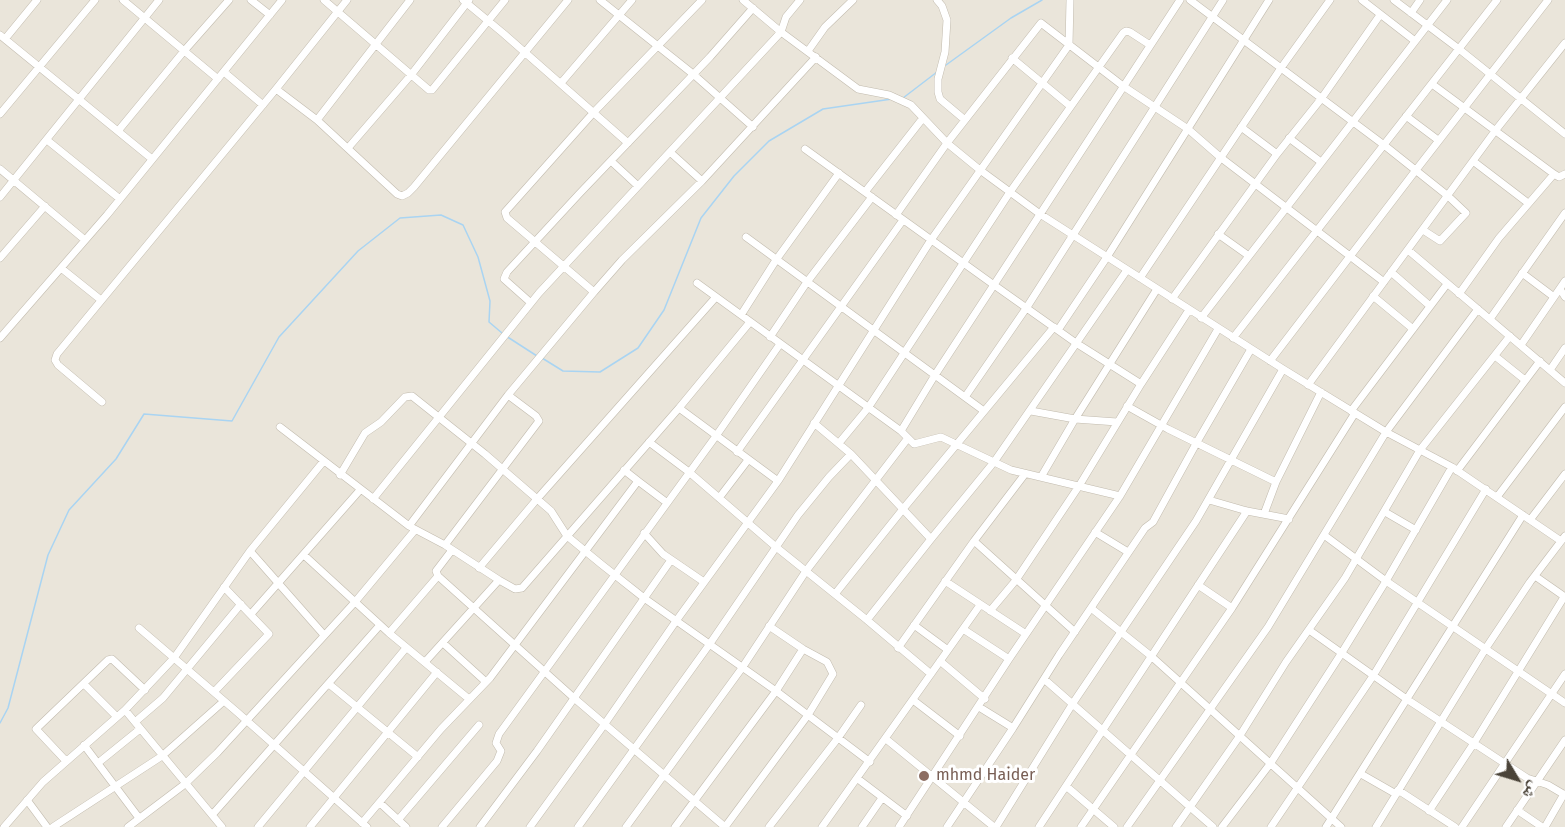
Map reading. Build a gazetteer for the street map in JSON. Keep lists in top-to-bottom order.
{
  "places": ["mhmd Haider"],
  "north": "bottom right"
}
